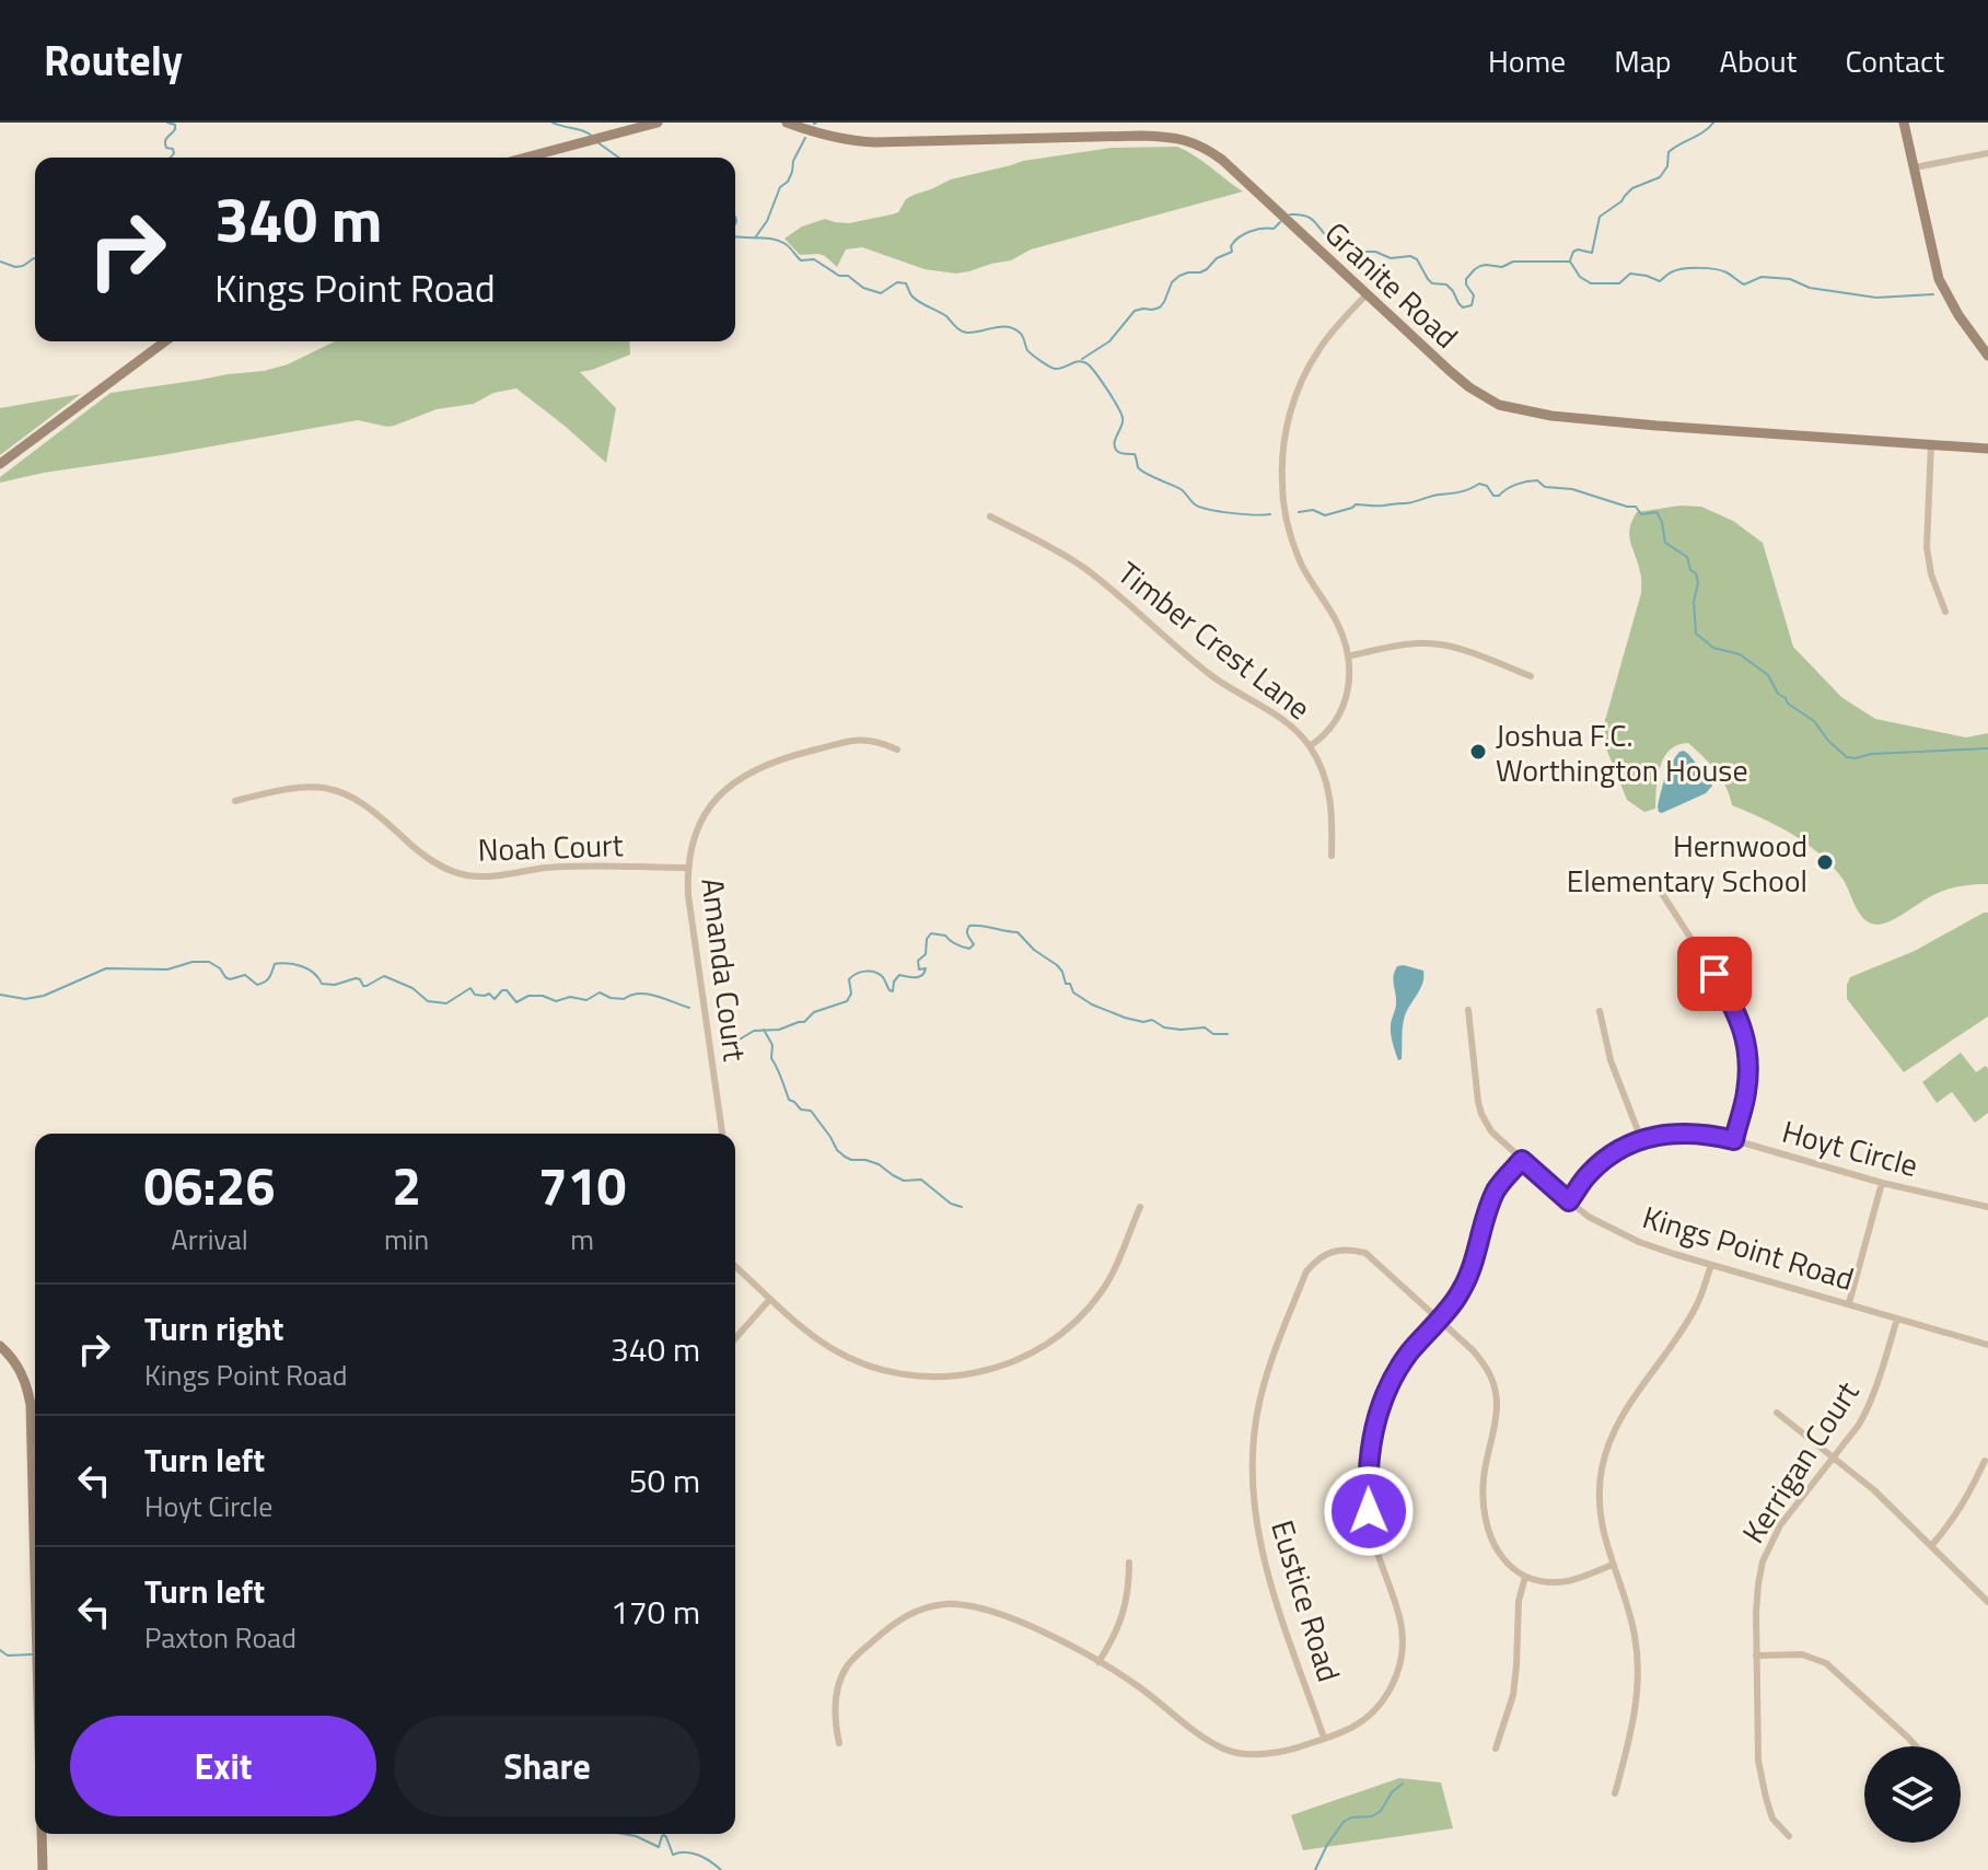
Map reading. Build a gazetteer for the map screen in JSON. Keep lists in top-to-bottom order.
{
  "streets": {
    "street": [
      "Granite Road",
      "Timber Crest Lane",
      "Noah Court",
      "Amanda Court",
      "Hoyt Circle",
      "Kings Point Road",
      "Kerrigan Court",
      "Eustice Road"
    ]
  },
  "crossings": [
    ["Noah Court", "Amanda Court"],
    ["Hoyt Circle", "Kings Point Road"],
    ["Kings Point Road", "Kerrigan Court"]
  ],
  "places": ["Joshua F.C. Worthington House", "Hernwood Elementary School"],
  "page": {
    "header": "Routely",
    "nav": [
      "Home",
      "Map",
      "About",
      "Contact"
    ],
    "turn": ["340 m", "Kings Point Road"],
    "eta": [
      "06:26",
      "Arrival",
      "2",
      "min",
      "710",
      "m"
    ],
    "list": [
      {
        "name": "Turn right",
        "note": "Kings Point Road",
        "value": "340 m"
      },
      {
        "name": "Turn left",
        "note": "Hoyt Circle",
        "value": "50 m"
      },
      {
        "name": "Turn left",
        "note": "Paxton Road",
        "value": "170 m"
      }
    ],
    "buttons": ["Exit", "Share"]
  }
}
